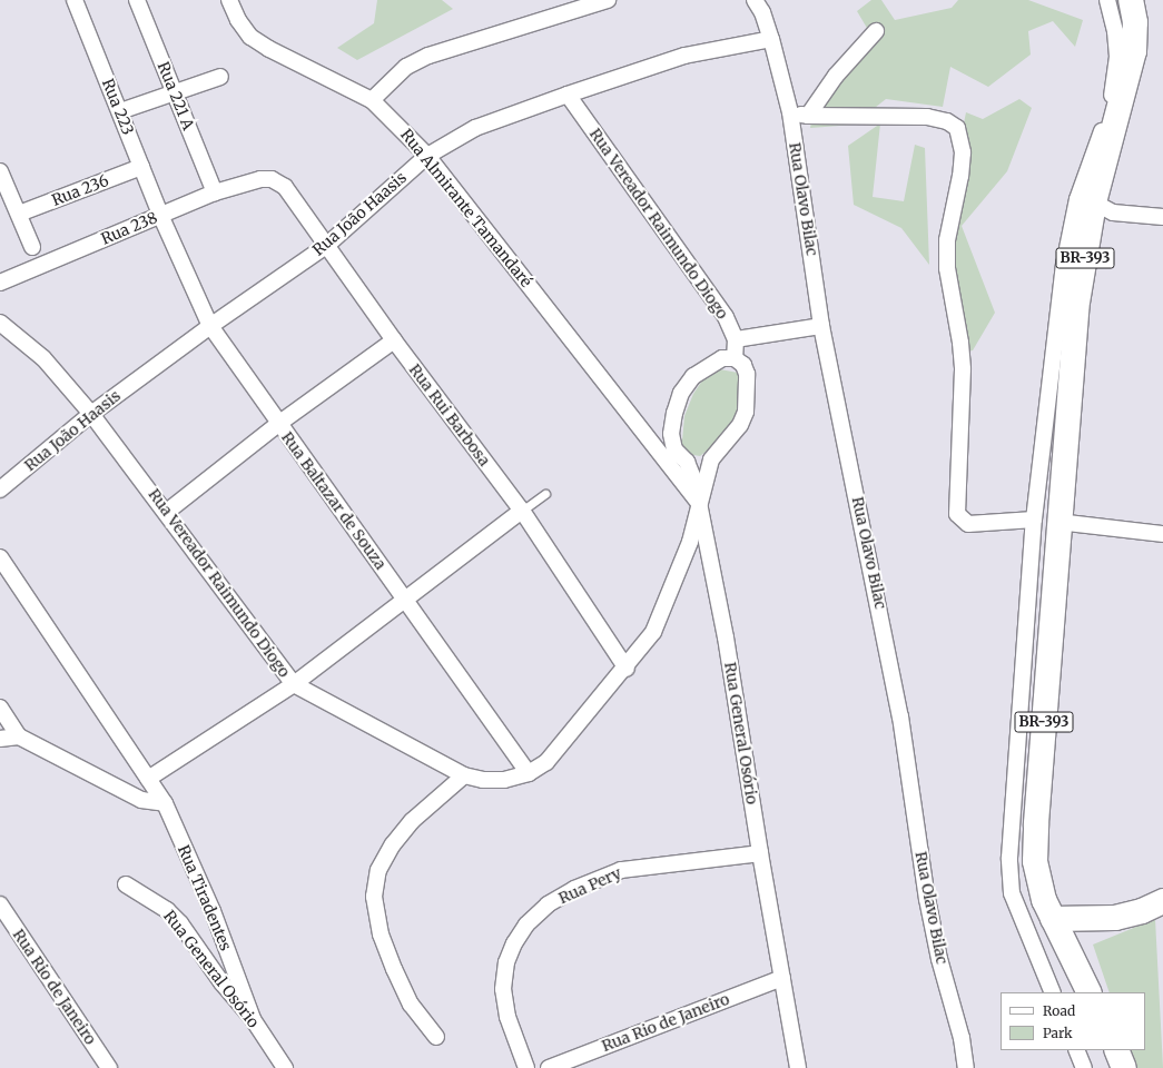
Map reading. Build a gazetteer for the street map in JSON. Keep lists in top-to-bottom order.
{
  "streets": {
    "main road": ["BR-393"],
    "street": [
      "Rua 221 A",
      "Rua 223",
      "Rua 236",
      "Rua Olavo Bilac",
      "Rua Almirante Tamandaré",
      "Rua João Haasis",
      "Rua Vereador Raimundo Diogo",
      "Rua 238",
      "Rua Rui Barbosa",
      "Rua Baltazar de Souza",
      "Rua General Osório",
      "Rua Pery",
      "Rua Tiradentes",
      "Rua Rio de Janeiro"
    ]
  },
  "crossings": [
    ["Rua 221 A", "Rua 238"],
    ["Rua 223", "Rua 236"],
    ["Rua 223", "Rua 238"],
    ["Rua 223", "Rua Baltazar de Souza"],
    ["Rua Olavo Bilac", "Rua João Haasis"],
    ["Rua Almirante Tamandaré", "Rua João Haasis"],
    ["Rua Almirante Tamandaré", "Rua General Osório"],
    ["Rua João Haasis", "Rua Vereador Raimundo Diogo"],
    ["Rua João Haasis", "Rua Rui Barbosa"],
    ["Rua João Haasis", "Rua Baltazar de Souza"],
    ["Rua Vereador Raimundo Diogo", "Rua Rui Barbosa"],
    ["Rua Vereador Raimundo Diogo", "Rua Baltazar de Souza"],
    ["Rua Vereador Raimundo Diogo", "Rua General Osório"],
    ["Rua 238", "Rua Rui Barbosa"],
    ["Rua 238", "Rua Baltazar de Souza"],
    ["Rua General Osório", "Rua Pery"],
    ["Rua General Osório", "Rua Tiradentes"],
    ["Rua General Osório", "Rua Rio de Janeiro"]
  ],
  "legend": ["Road", "Park"]
}
